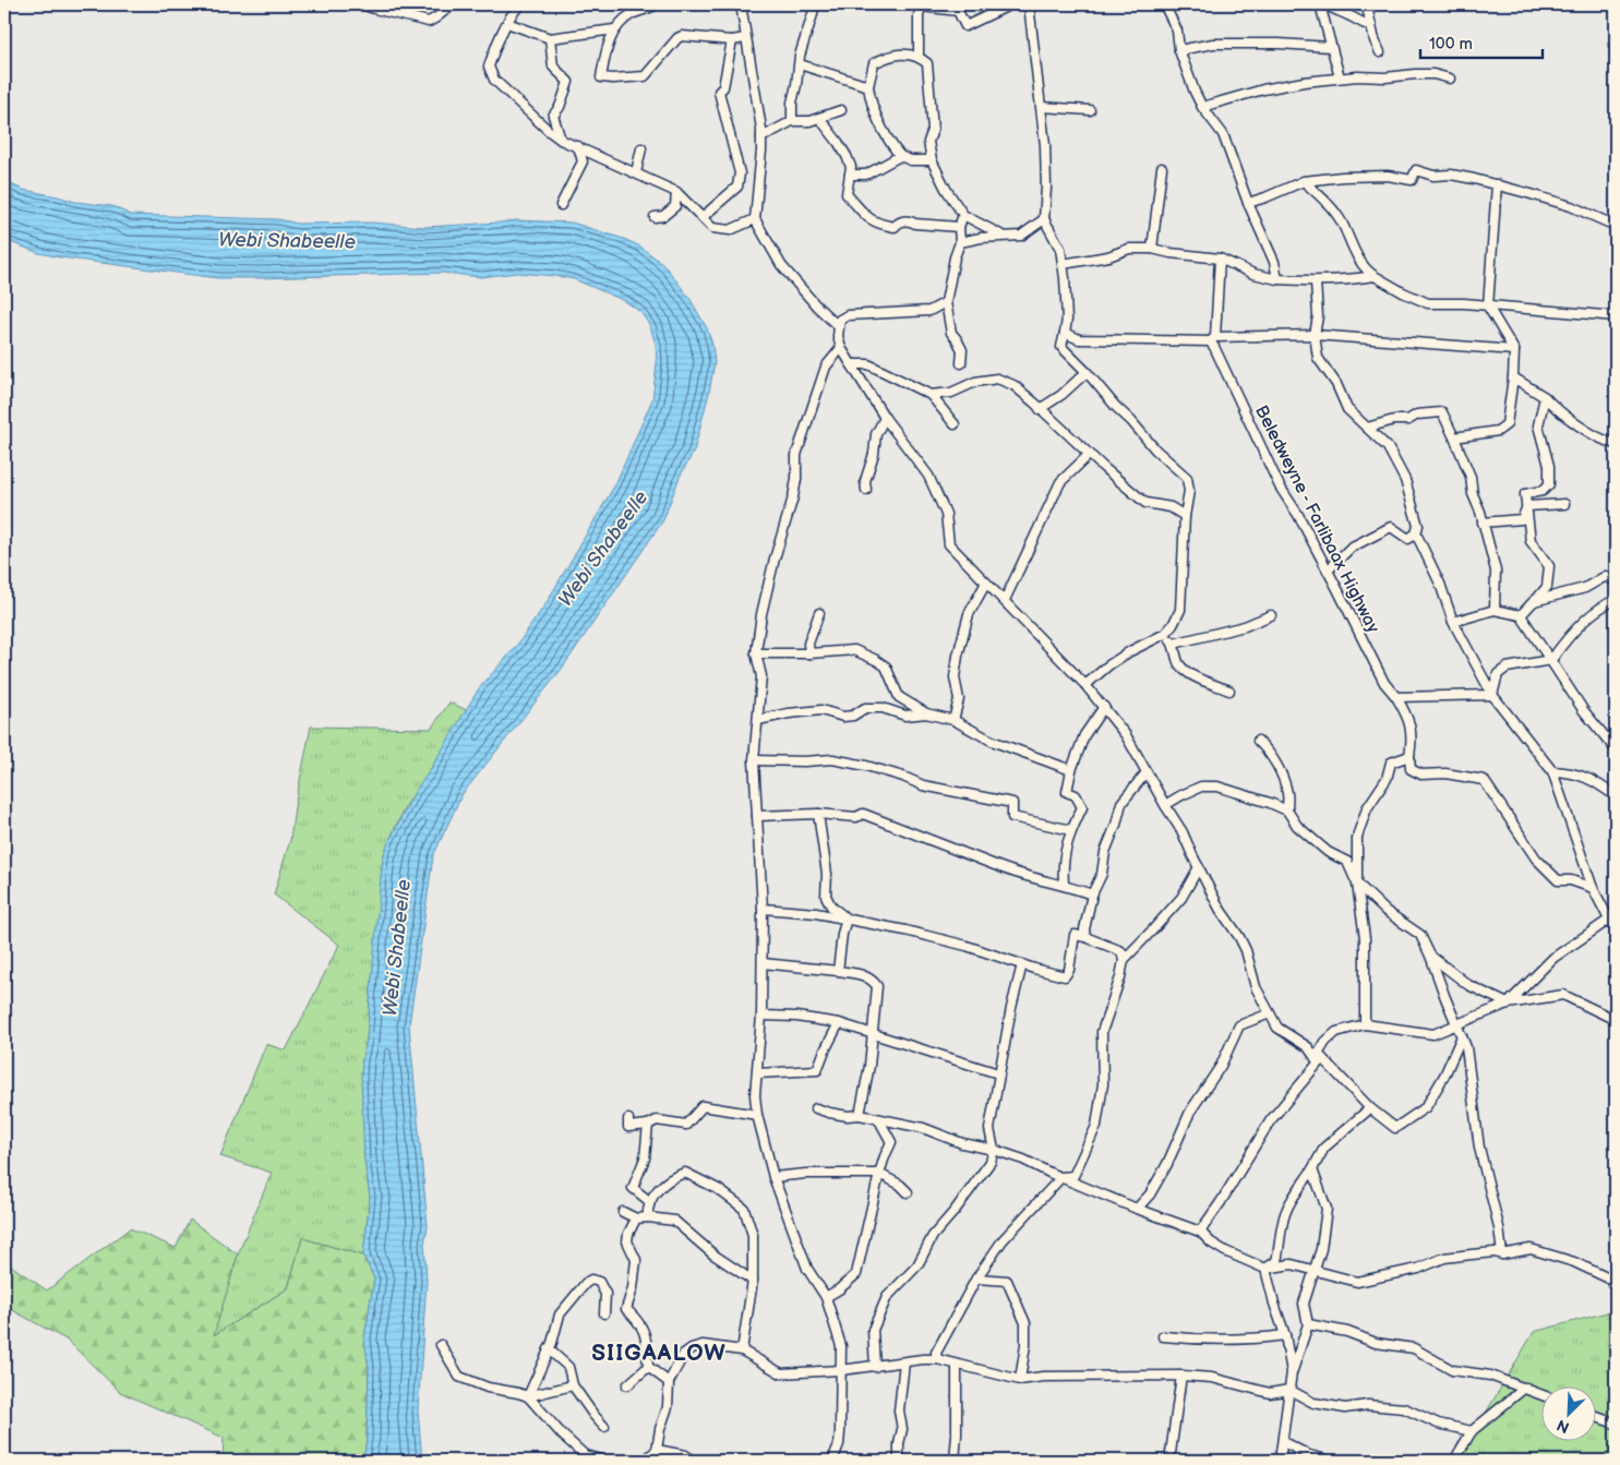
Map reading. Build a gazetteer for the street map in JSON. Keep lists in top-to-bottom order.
{
  "streets": {
    "street": ["Beledweyne - Farlibaax Highway"]
  },
  "districts": ["SIIGAALOW"],
  "water": ["Webi Shabeelle"],
  "scale_bar": "100 m",
  "north": "bottom left"
}
